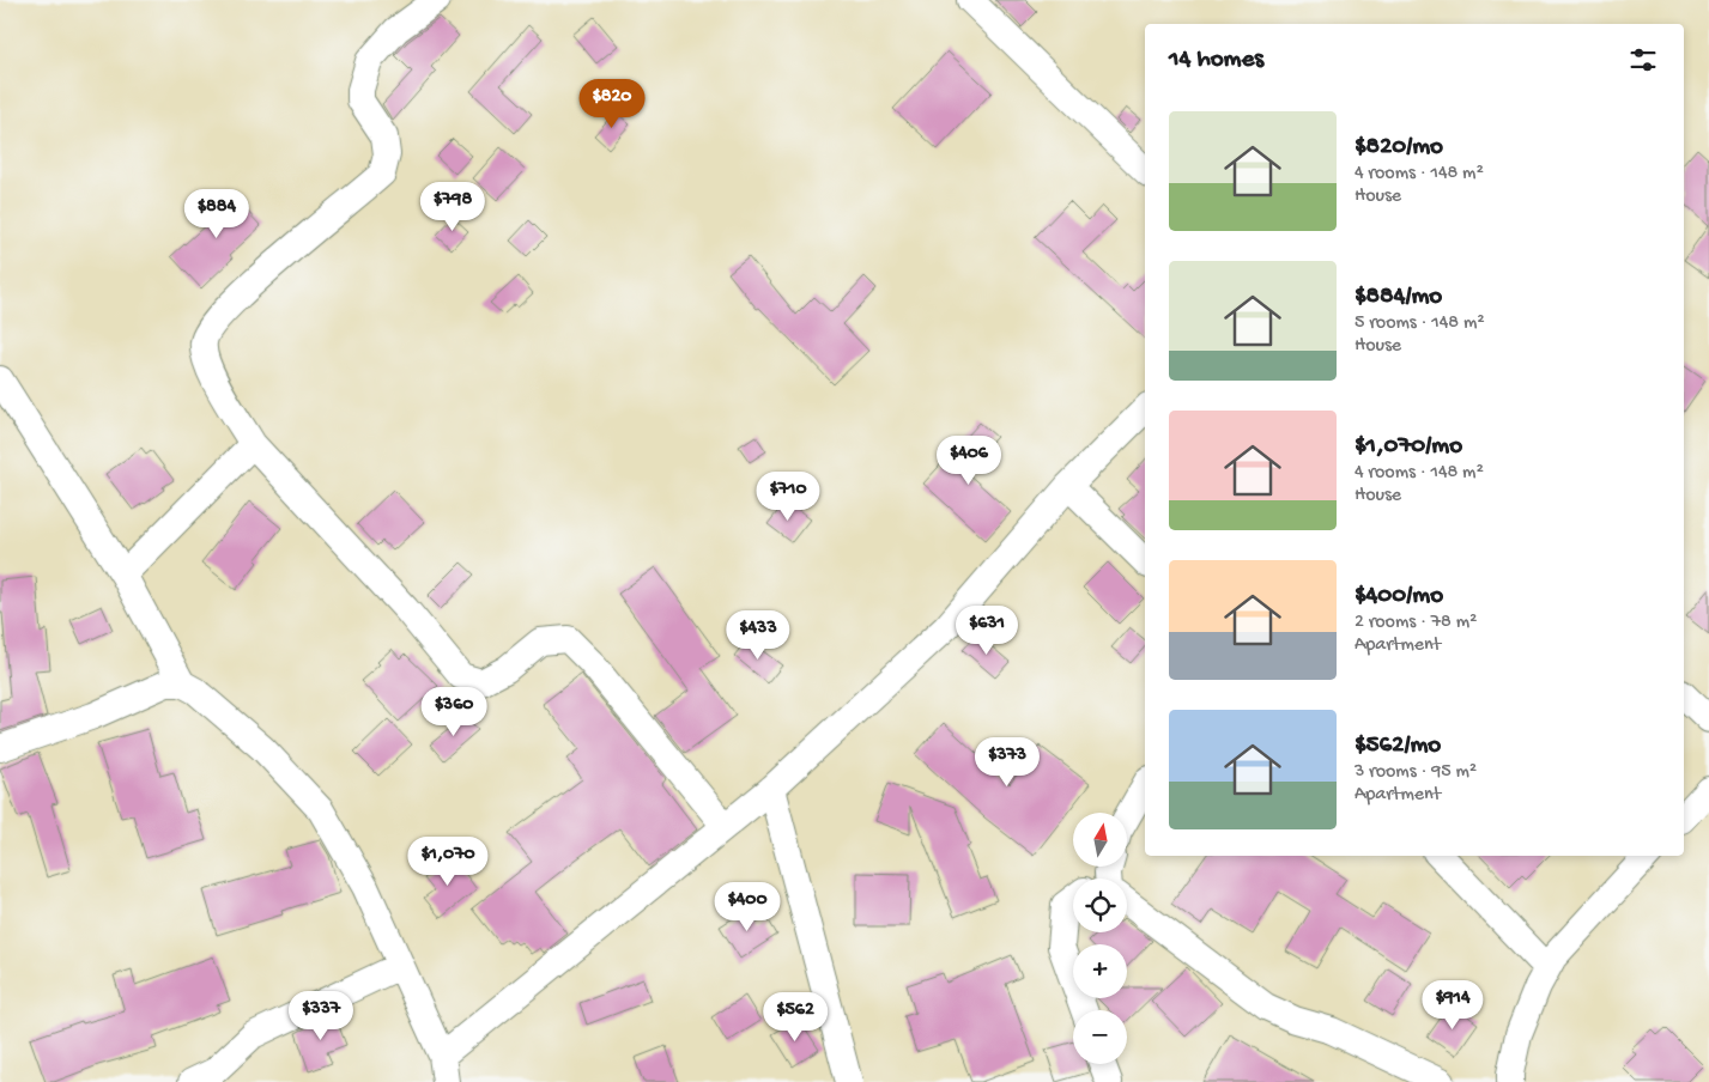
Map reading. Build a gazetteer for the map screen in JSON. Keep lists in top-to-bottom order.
{
  "north": "top",
  "page": {
    "heading": "14 homes",
    "price": [
      "$820",
      "$798",
      "$884",
      "$406",
      "$710",
      "$631",
      "$433",
      "$360",
      "$373",
      "$1,070",
      "$400",
      "$914",
      "$337",
      "$562"
    ],
    "list": [
      {
        "name": "$820/mo",
        "note": "4 rooms · 148 m² · House"
      },
      {
        "name": "$884/mo",
        "note": "5 rooms · 148 m² · House"
      },
      {
        "name": "$1,070/mo",
        "note": "4 rooms · 148 m² · House"
      },
      {
        "name": "$400/mo",
        "note": "2 rooms · 78 m² · Apartment"
      },
      {
        "name": "$562/mo",
        "note": "3 rooms · 95 m² · Apartment"
      }
    ],
    "map_buttons": ["+", "−"]
  }
}
